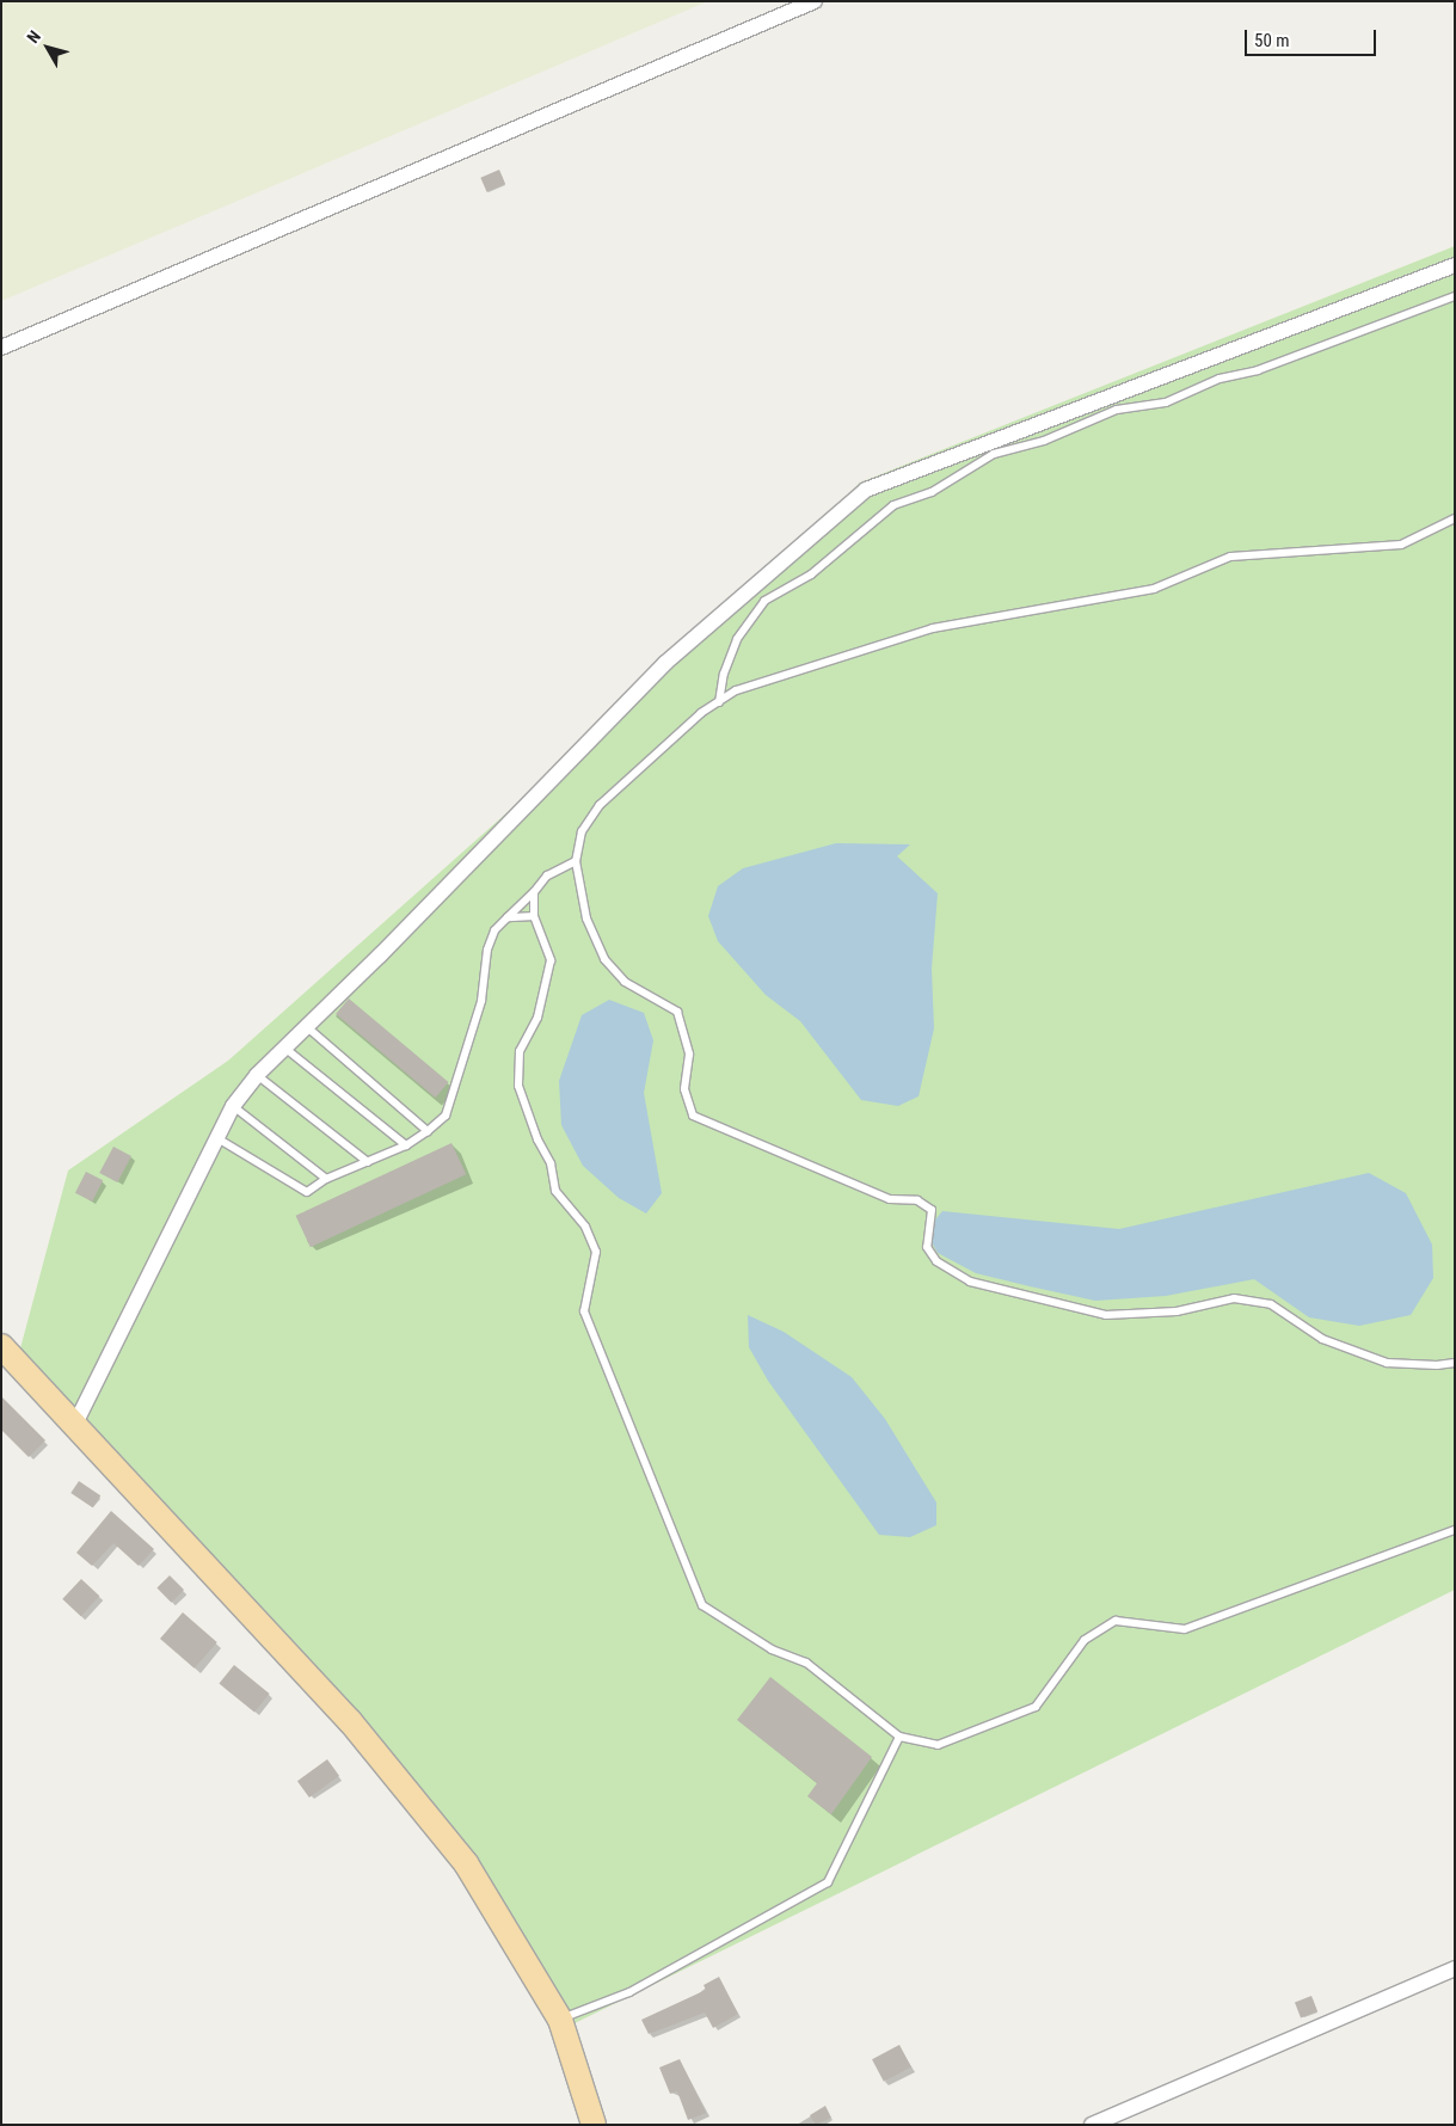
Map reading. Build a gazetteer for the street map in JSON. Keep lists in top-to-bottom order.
{
  "scale_bar": "50 m",
  "north": "top left"
}
